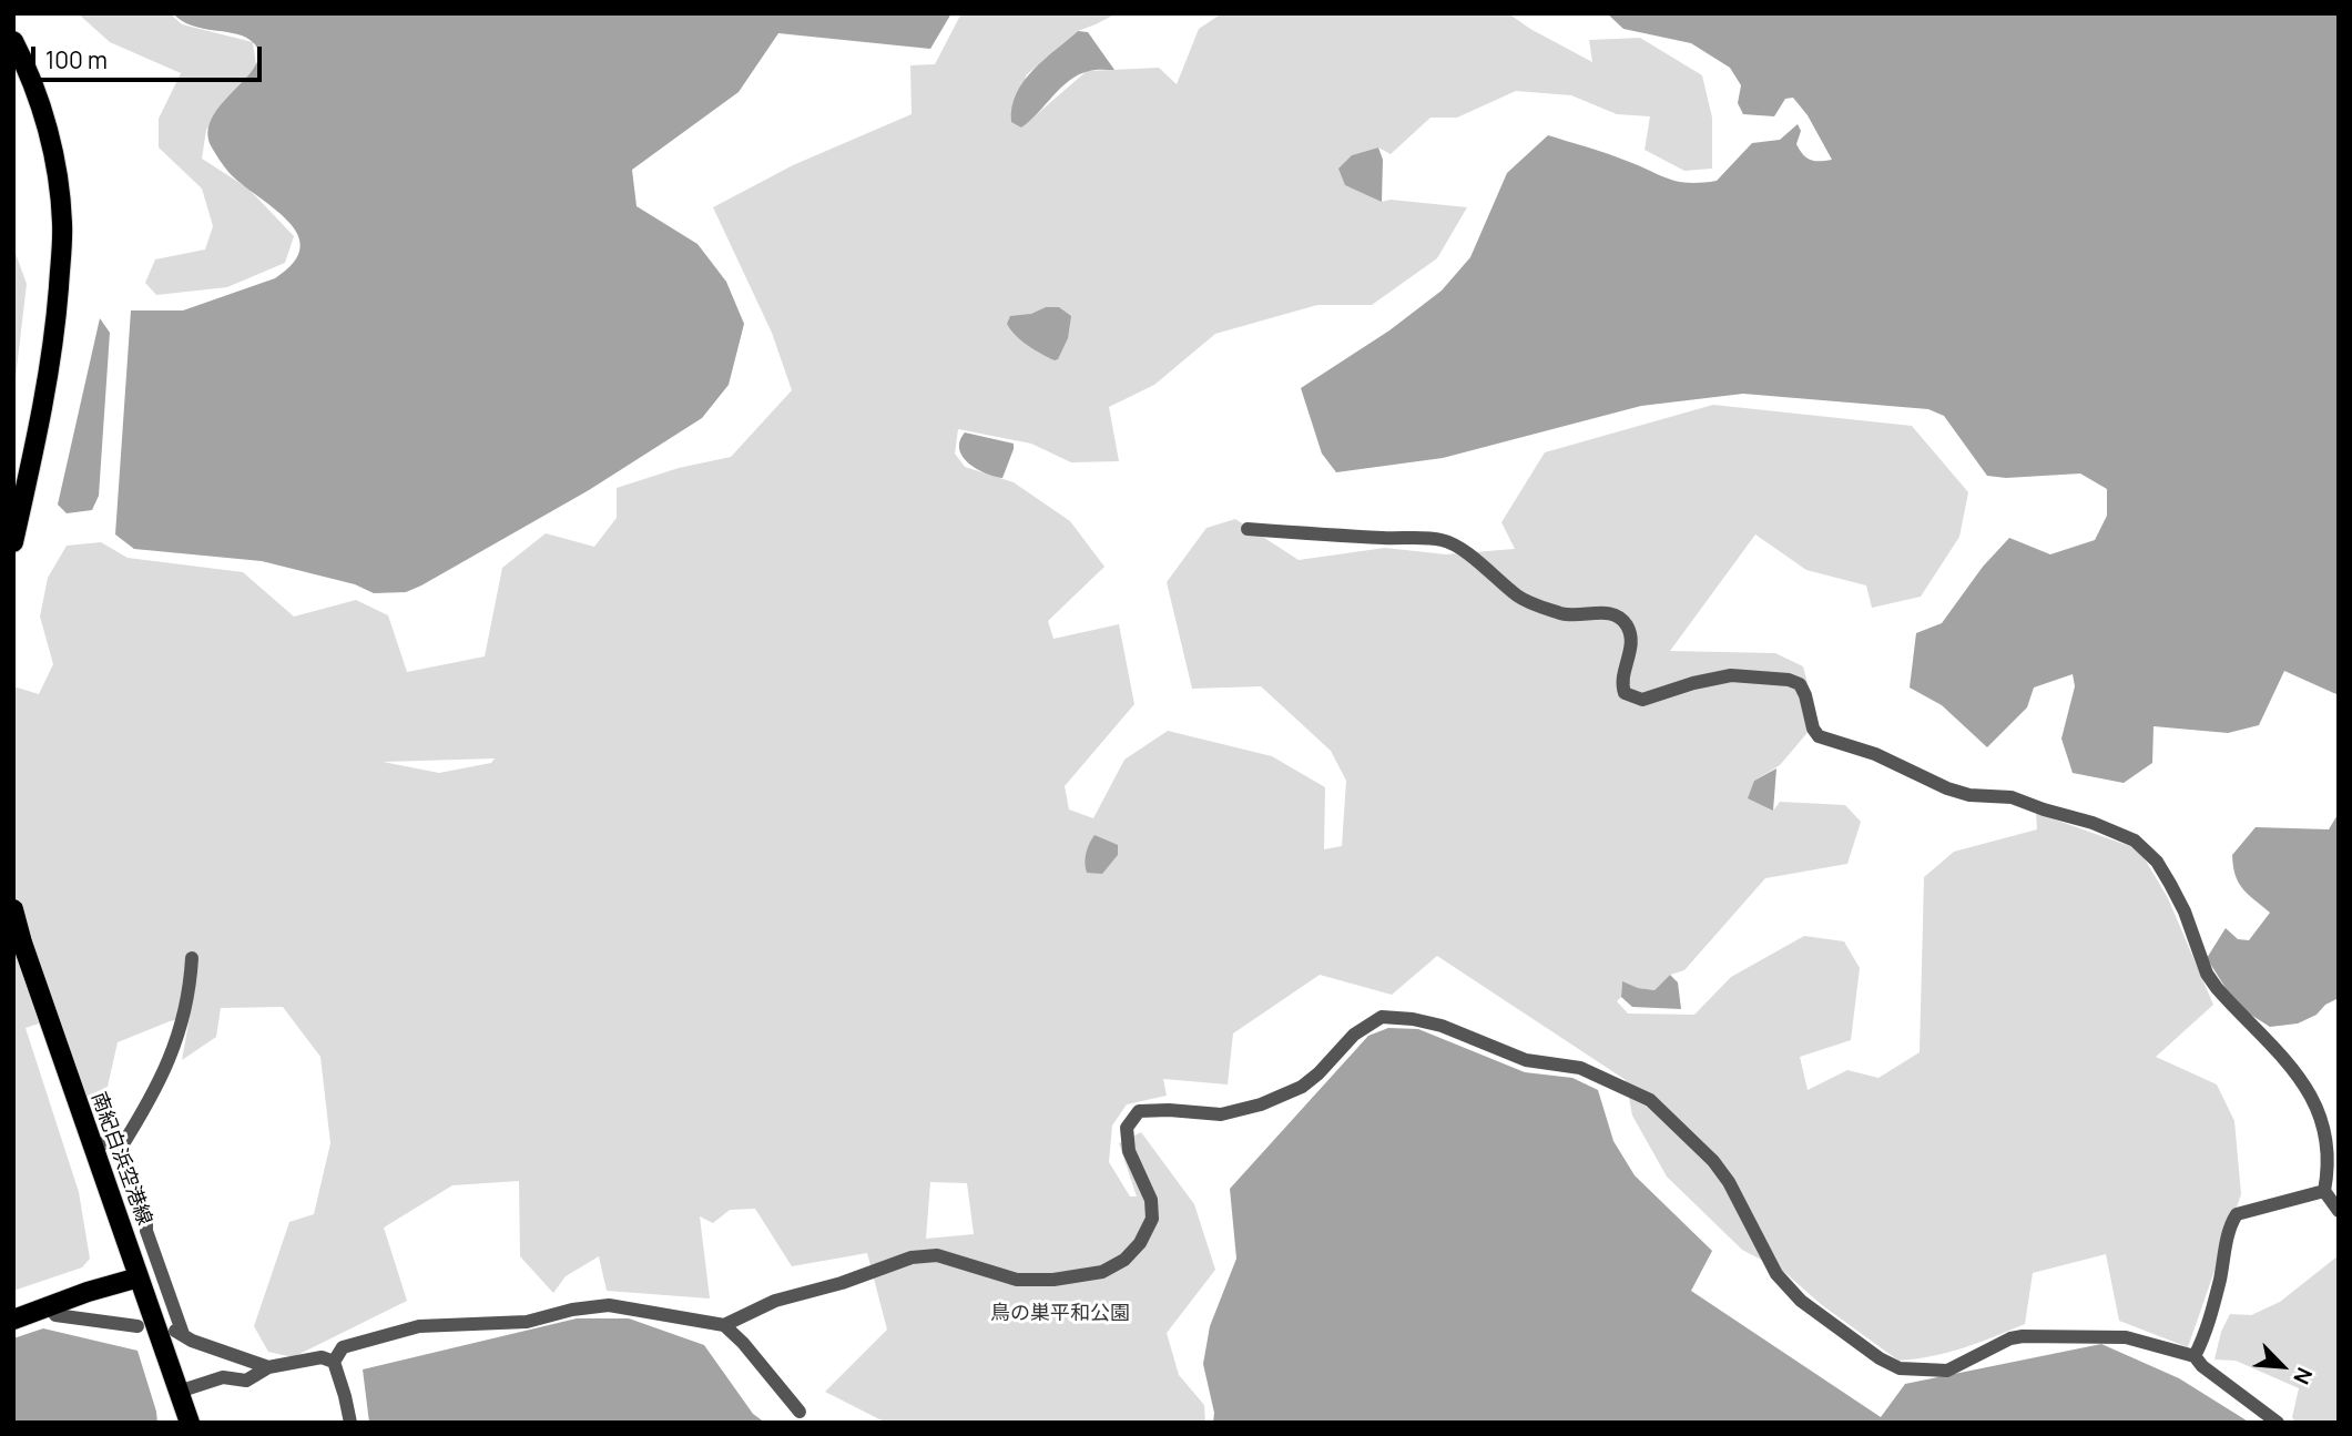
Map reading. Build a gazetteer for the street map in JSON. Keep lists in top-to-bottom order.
{
  "streets": {
    "main road": ["南紀白浜空港線"]
  },
  "parks": ["鳥の巣平和公園"],
  "scale_bar": "100 m",
  "north": "bottom right"
}
